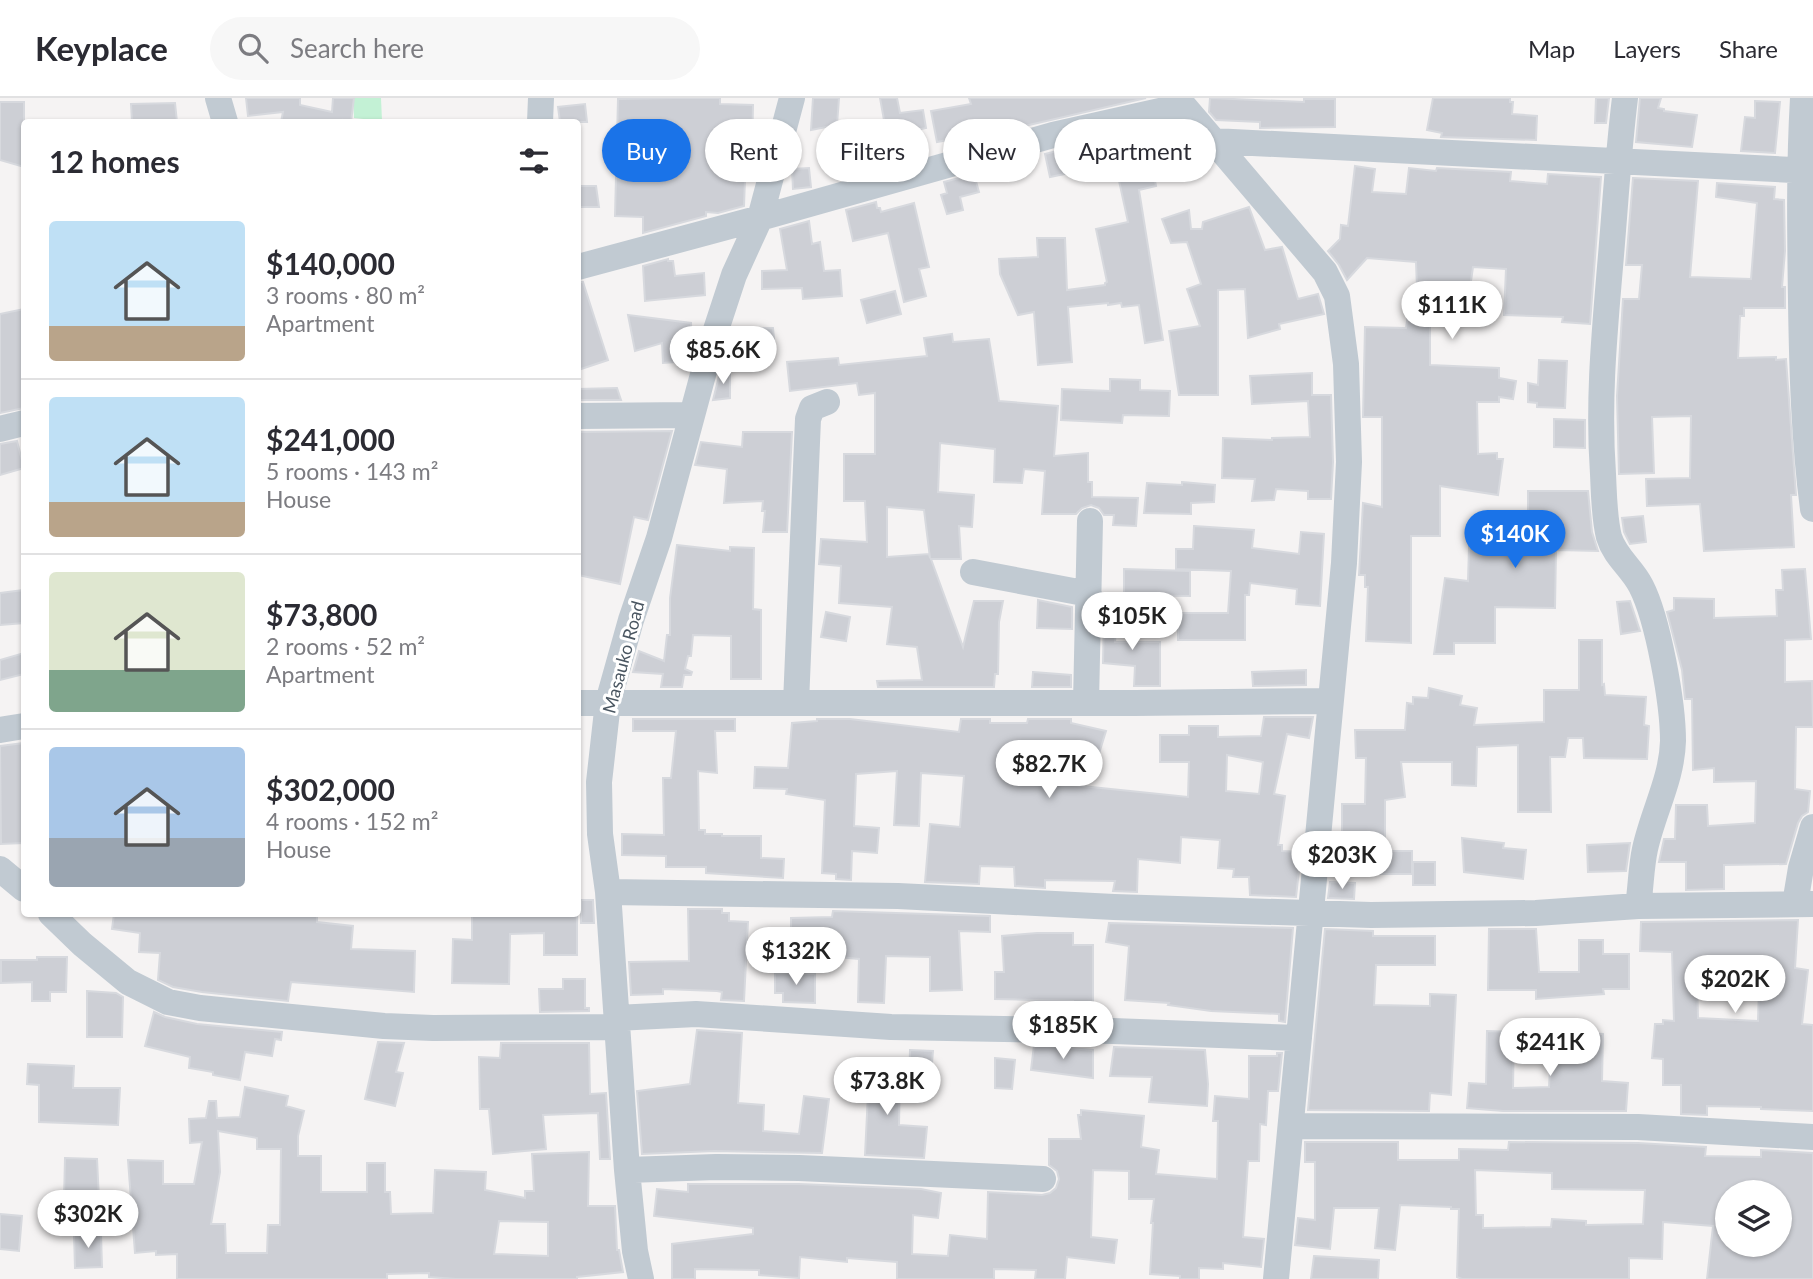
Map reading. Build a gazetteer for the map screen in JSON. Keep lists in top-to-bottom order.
{
  "streets": {
    "street": ["Masauko Road"]
  },
  "page": {
    "header": "Keyplace",
    "search": "Search here",
    "nav": ["Map", "Layers", "Share"],
    "chip": [
      "Buy",
      "Rent",
      "Filters",
      "New",
      "Apartment"
    ],
    "heading": "12 homes",
    "list": [
      {
        "name": "$140,000",
        "note": "3 rooms · 80 m² · Apartment"
      },
      {
        "name": "$241,000",
        "note": "5 rooms · 143 m² · House"
      },
      {
        "name": "$73,800",
        "note": "2 rooms · 52 m² · Apartment"
      },
      {
        "name": "$302,000",
        "note": "4 rooms · 152 m² · House"
      }
    ],
    "price": [
      "$111K",
      "$85.6K",
      "$140K",
      "$105K",
      "$82.7K",
      "$203K",
      "$132K",
      "$202K",
      "$185K",
      "$241K",
      "$73.8K",
      "$302K"
    ]
  }
}
